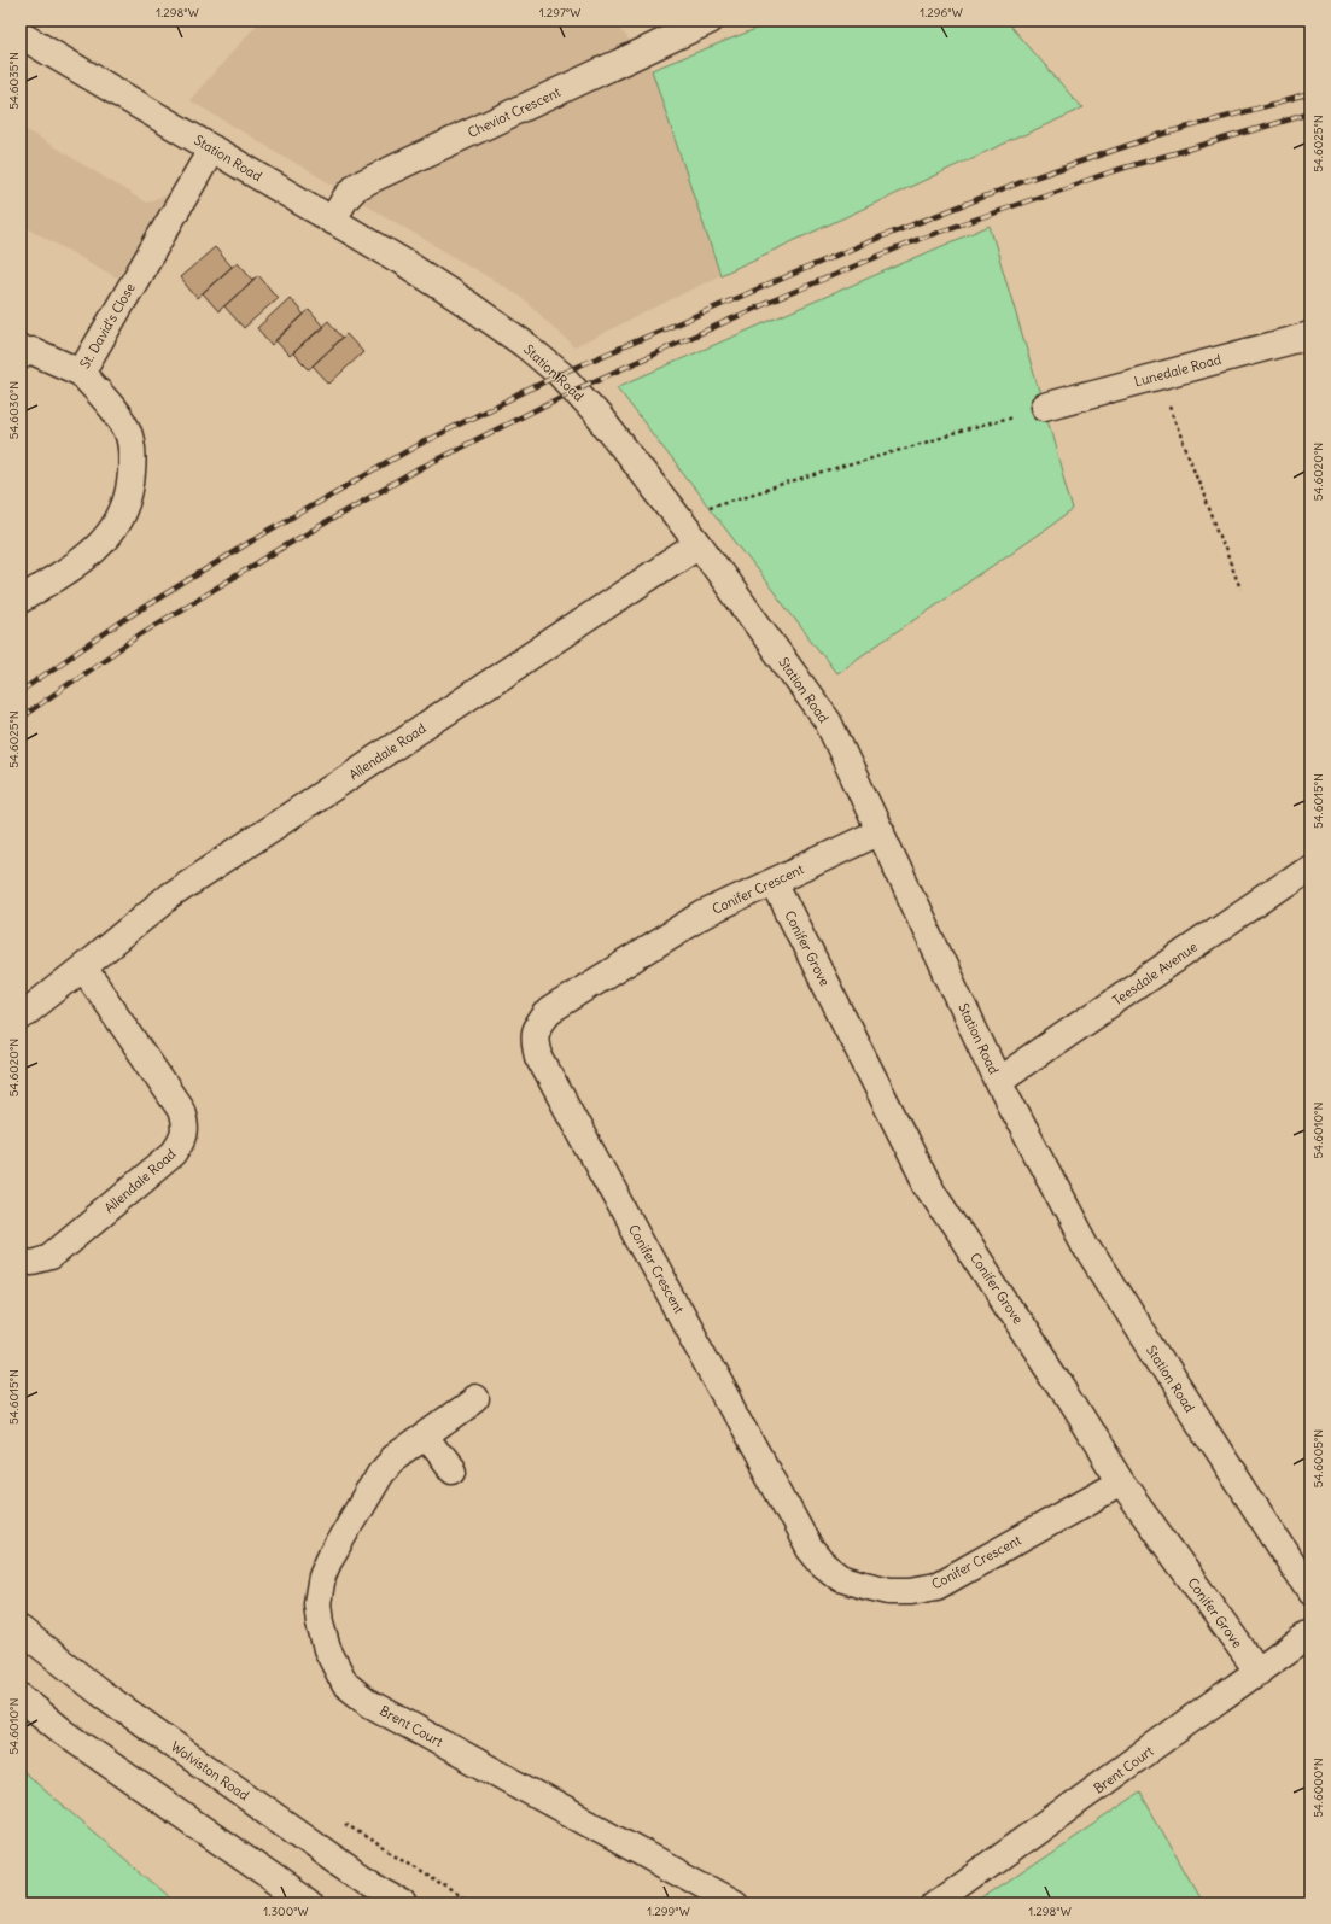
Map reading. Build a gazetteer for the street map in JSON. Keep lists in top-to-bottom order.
{
  "streets": {
    "street": [
      "Cheviot Crescent",
      "Station Road",
      "St. David's Close",
      "Lunedale Road",
      "Allendale Road",
      "Conifer Crescent",
      "Conifer Grove",
      "Teesdale Avenue",
      "Brent Court",
      "Wolviston Road"
    ]
  },
  "crossings": [
    ["Cheviot Crescent", "Station Road"],
    ["Station Road", "St. David's Close"],
    ["Station Road", "Allendale Road"],
    ["Station Road", "Conifer Crescent"],
    ["Station Road", "Teesdale Avenue"],
    ["Conifer Crescent", "Conifer Grove"],
    ["Conifer Grove", "Brent Court"]
  ],
  "coordinates": [
    "1.298°W",
    "1.297°W",
    "1.296°W",
    "54.6035°N",
    "54.6025°N",
    "54.6030°N",
    "54.6020°N",
    "54.6015°N",
    "54.6010°N",
    "54.6005°N",
    "54.6000°N",
    "1.300°W",
    "1.299°W"
  ]
}
